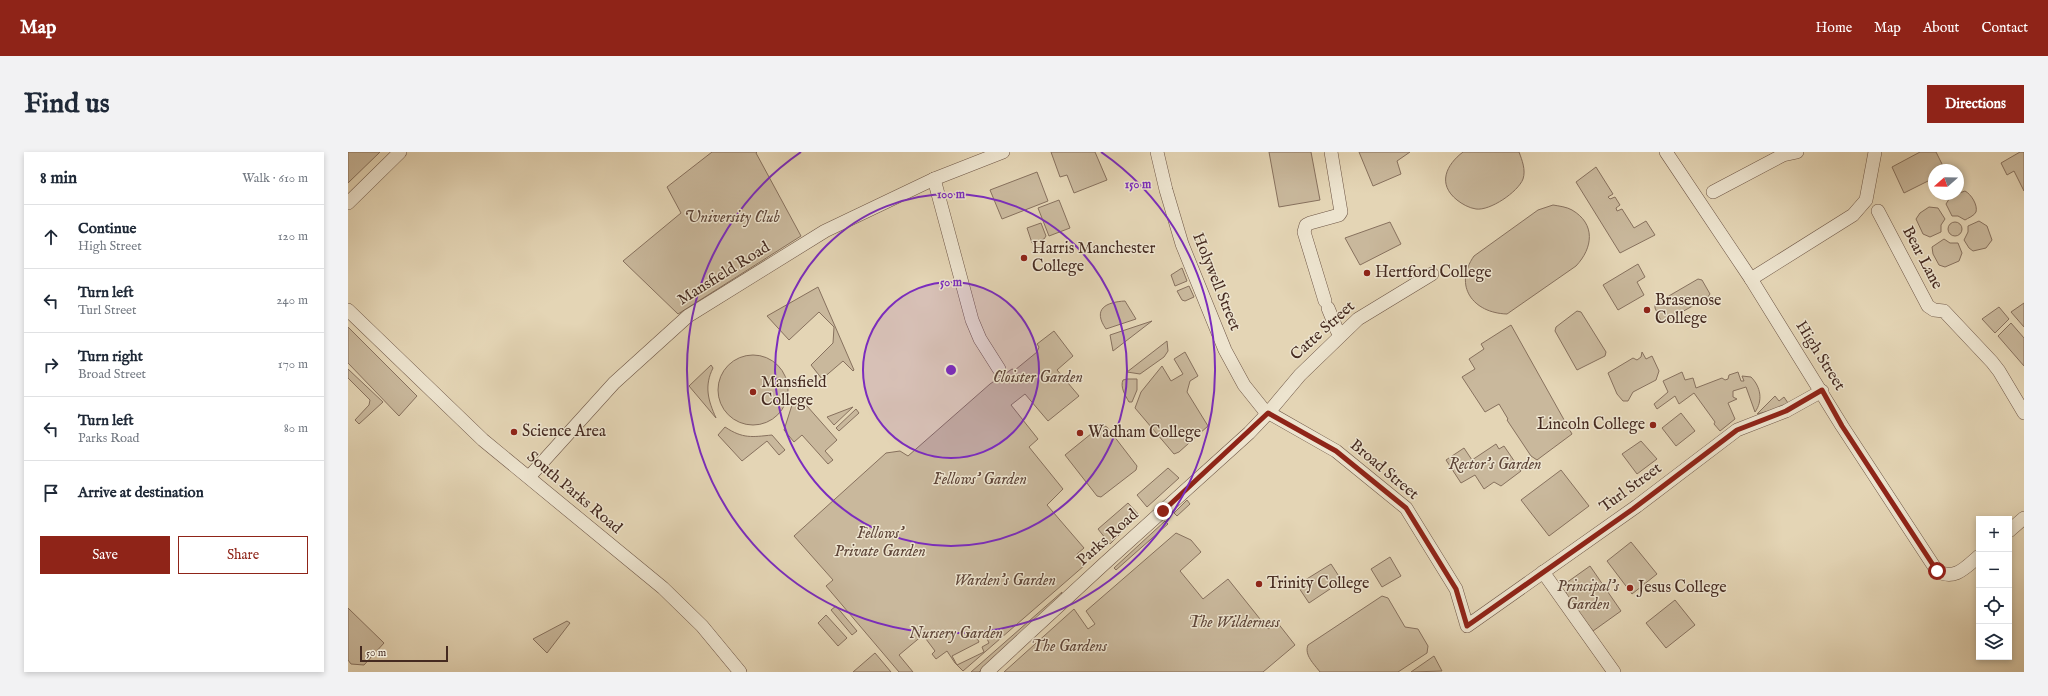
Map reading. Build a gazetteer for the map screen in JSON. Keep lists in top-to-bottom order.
{
  "streets": {
    "street": [
      "Bear Lane",
      "Mansfield Road",
      "Holywell Street",
      "Catte Street",
      "High Street",
      "Broad Street",
      "Turl Street",
      "South Parks Road",
      "Parks Road"
    ]
  },
  "crossings": [
    ["Mansfield Road", "South Parks Road"],
    ["Holywell Street", "Catte Street"],
    ["Holywell Street", "Broad Street"],
    ["Holywell Street", "Parks Road"],
    ["Catte Street", "Broad Street"],
    ["Catte Street", "Parks Road"],
    ["High Street", "Turl Street"],
    ["Broad Street", "Turl Street"],
    ["Broad Street", "Parks Road"]
  ],
  "parks": [
    "University Club",
    "Cloister Garden",
    "Rector's Garden",
    "Fellows' Garden",
    "Fellows' Private Garden",
    "Warden's Garden",
    "Principal's Garden",
    "The Wilderness",
    "Nursery Garden",
    "The Gardens"
  ],
  "places": [
    "Harris Manchester College",
    "Hertford College",
    "Brasenose College",
    "Mansfield College",
    "Lincoln College",
    "Science Area",
    "Wadham College",
    "Trinity College",
    "Jesus College"
  ],
  "scale_bar": "50 m",
  "north": "left",
  "page": {
    "header": "Map",
    "nav": [
      "Home",
      "Map",
      "About",
      "Contact"
    ],
    "buttons": [
      "Directions",
      ["Save", "Share"]
    ],
    "title": "Find us",
    "heading": ["8 min", "Walk · 610 m"],
    "list": [
      ["Continue", "High Street", "120 m"],
      ["Turn left", "Turl Street", "240 m"],
      ["Turn right", "Broad Street", "170 m"],
      ["Turn left", "Parks Road", "80 m"],
      "Arrive at destination"
    ],
    "map_buttons": ["+", "−"],
    "scale": "50 m"
  },
  "rings": ["150 m", "100 m", "50 m"]
}
